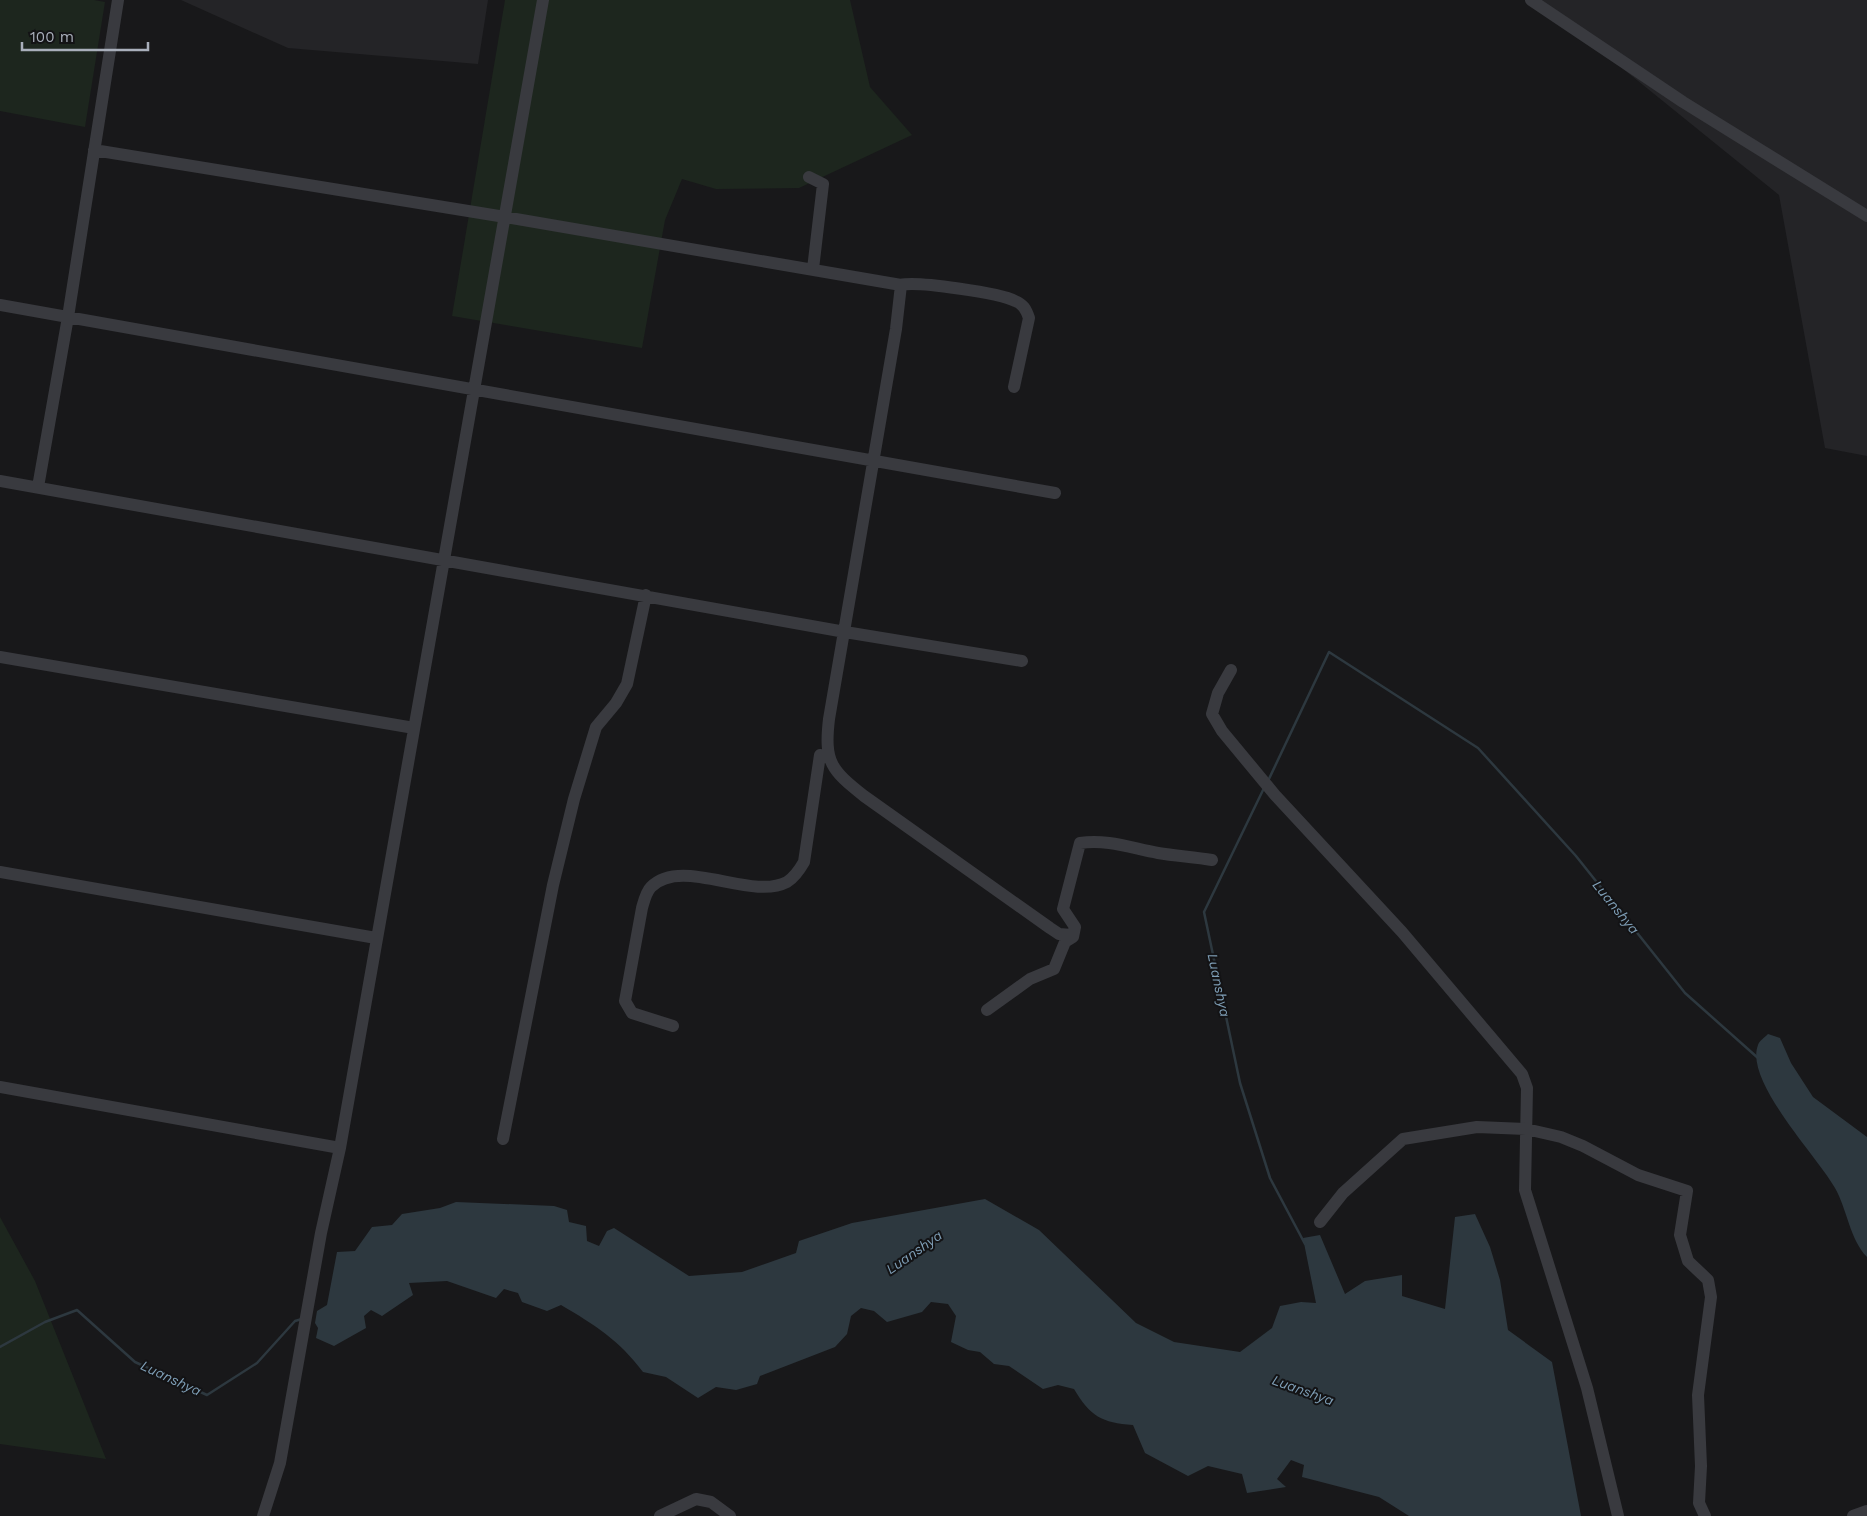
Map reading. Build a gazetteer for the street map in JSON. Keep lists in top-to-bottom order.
{
  "water": ["Luanshya"],
  "scale_bar": "100 m"
}
